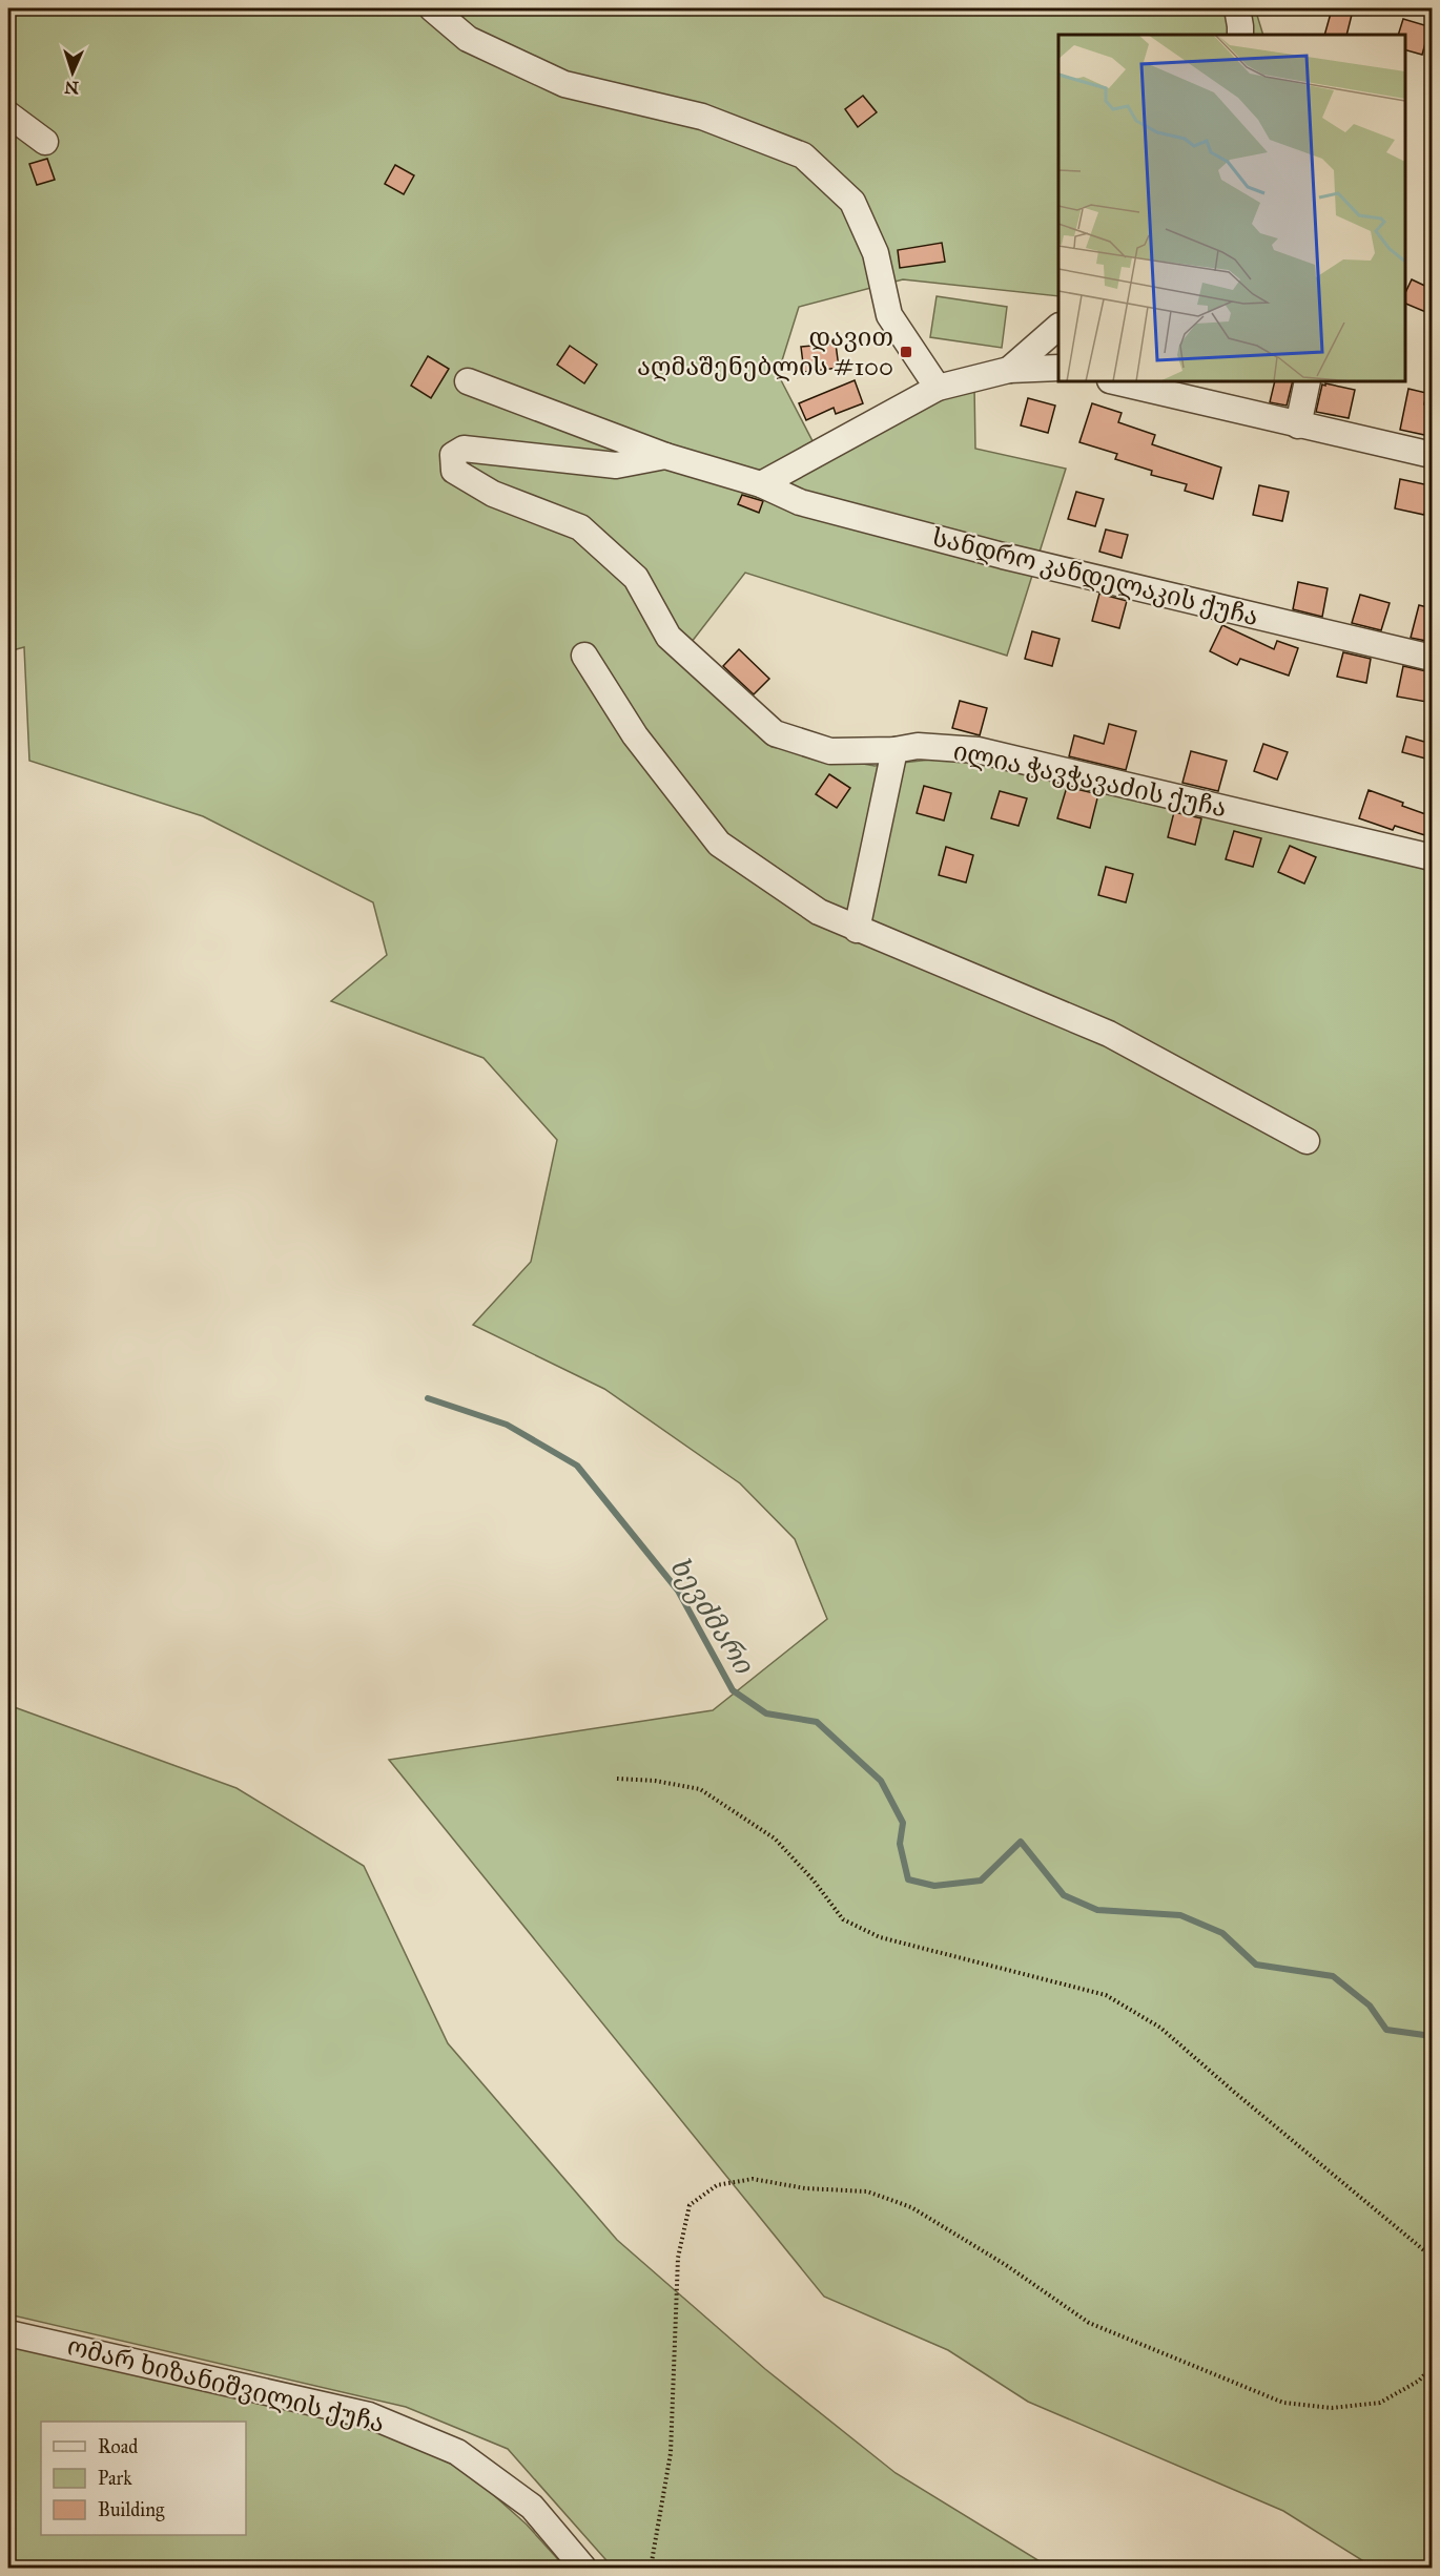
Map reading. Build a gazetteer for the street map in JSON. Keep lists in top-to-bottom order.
{
  "streets": {
    "street": ["სანდრო კანდელაკის ქუჩა", "ილია ჭავჭავაძის ქუჩა", "ომარ ხიზანიშვილის ქუჩა"]
  },
  "crossings": [
    ["სანდრო კანდელაკის ქუჩა", "ილია ჭავჭავაძის ქუჩა"]
  ],
  "water": ["ხევძმარი"],
  "places": {
    "transit": ["დავით აღმაშენებლის #100"]
  },
  "legend": ["Road", "Park", "Building"],
  "north": "bottom"
}
